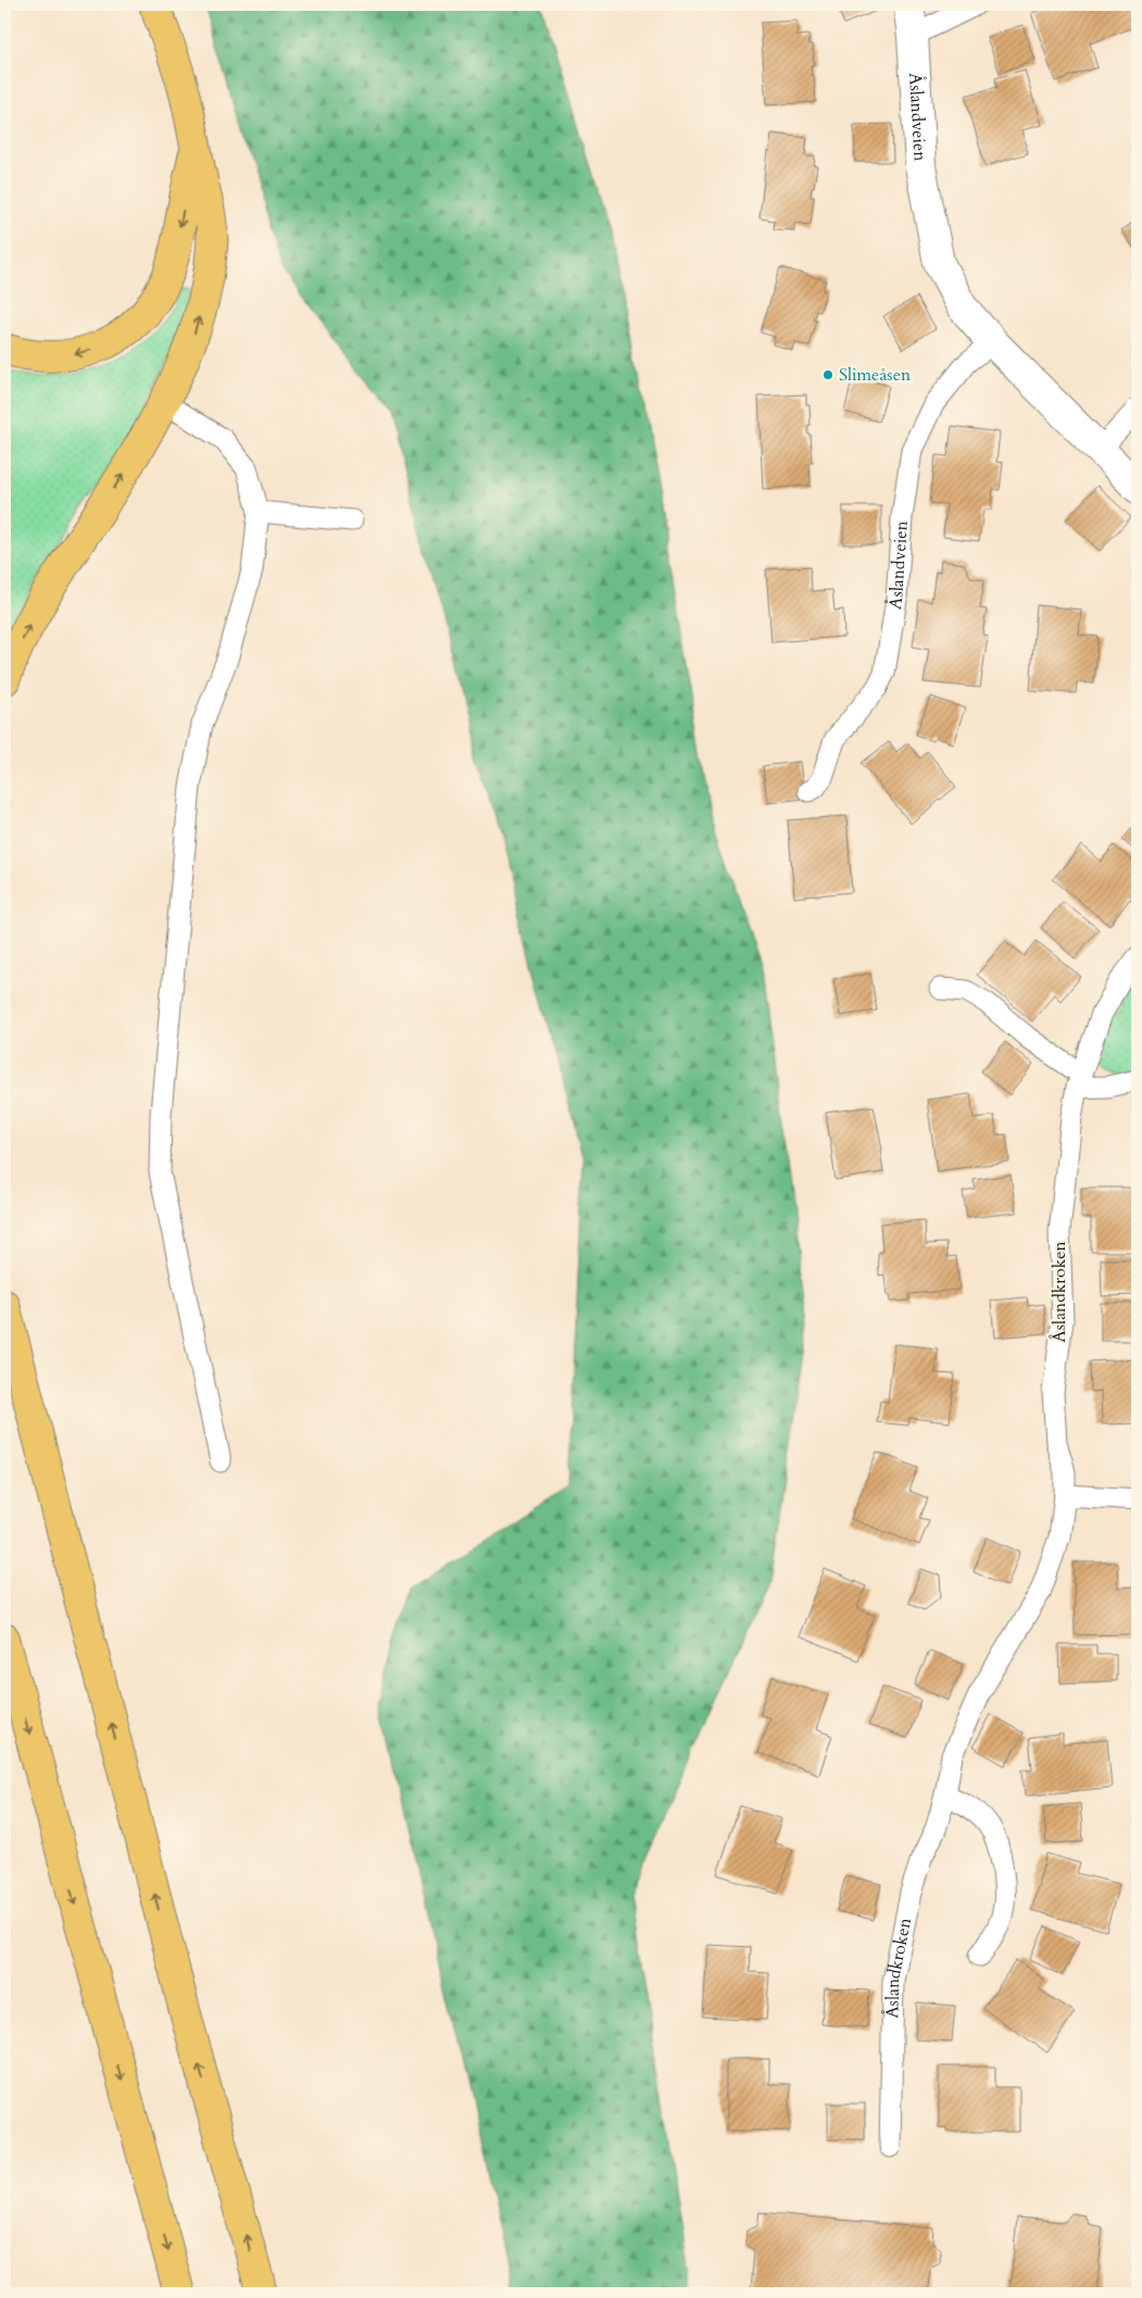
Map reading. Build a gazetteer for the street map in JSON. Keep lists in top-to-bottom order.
{
  "streets": {
    "street": ["Åslandveien"],
    "lane": ["Åslandkroken"]
  },
  "places": ["Slimeåsen"]
}
